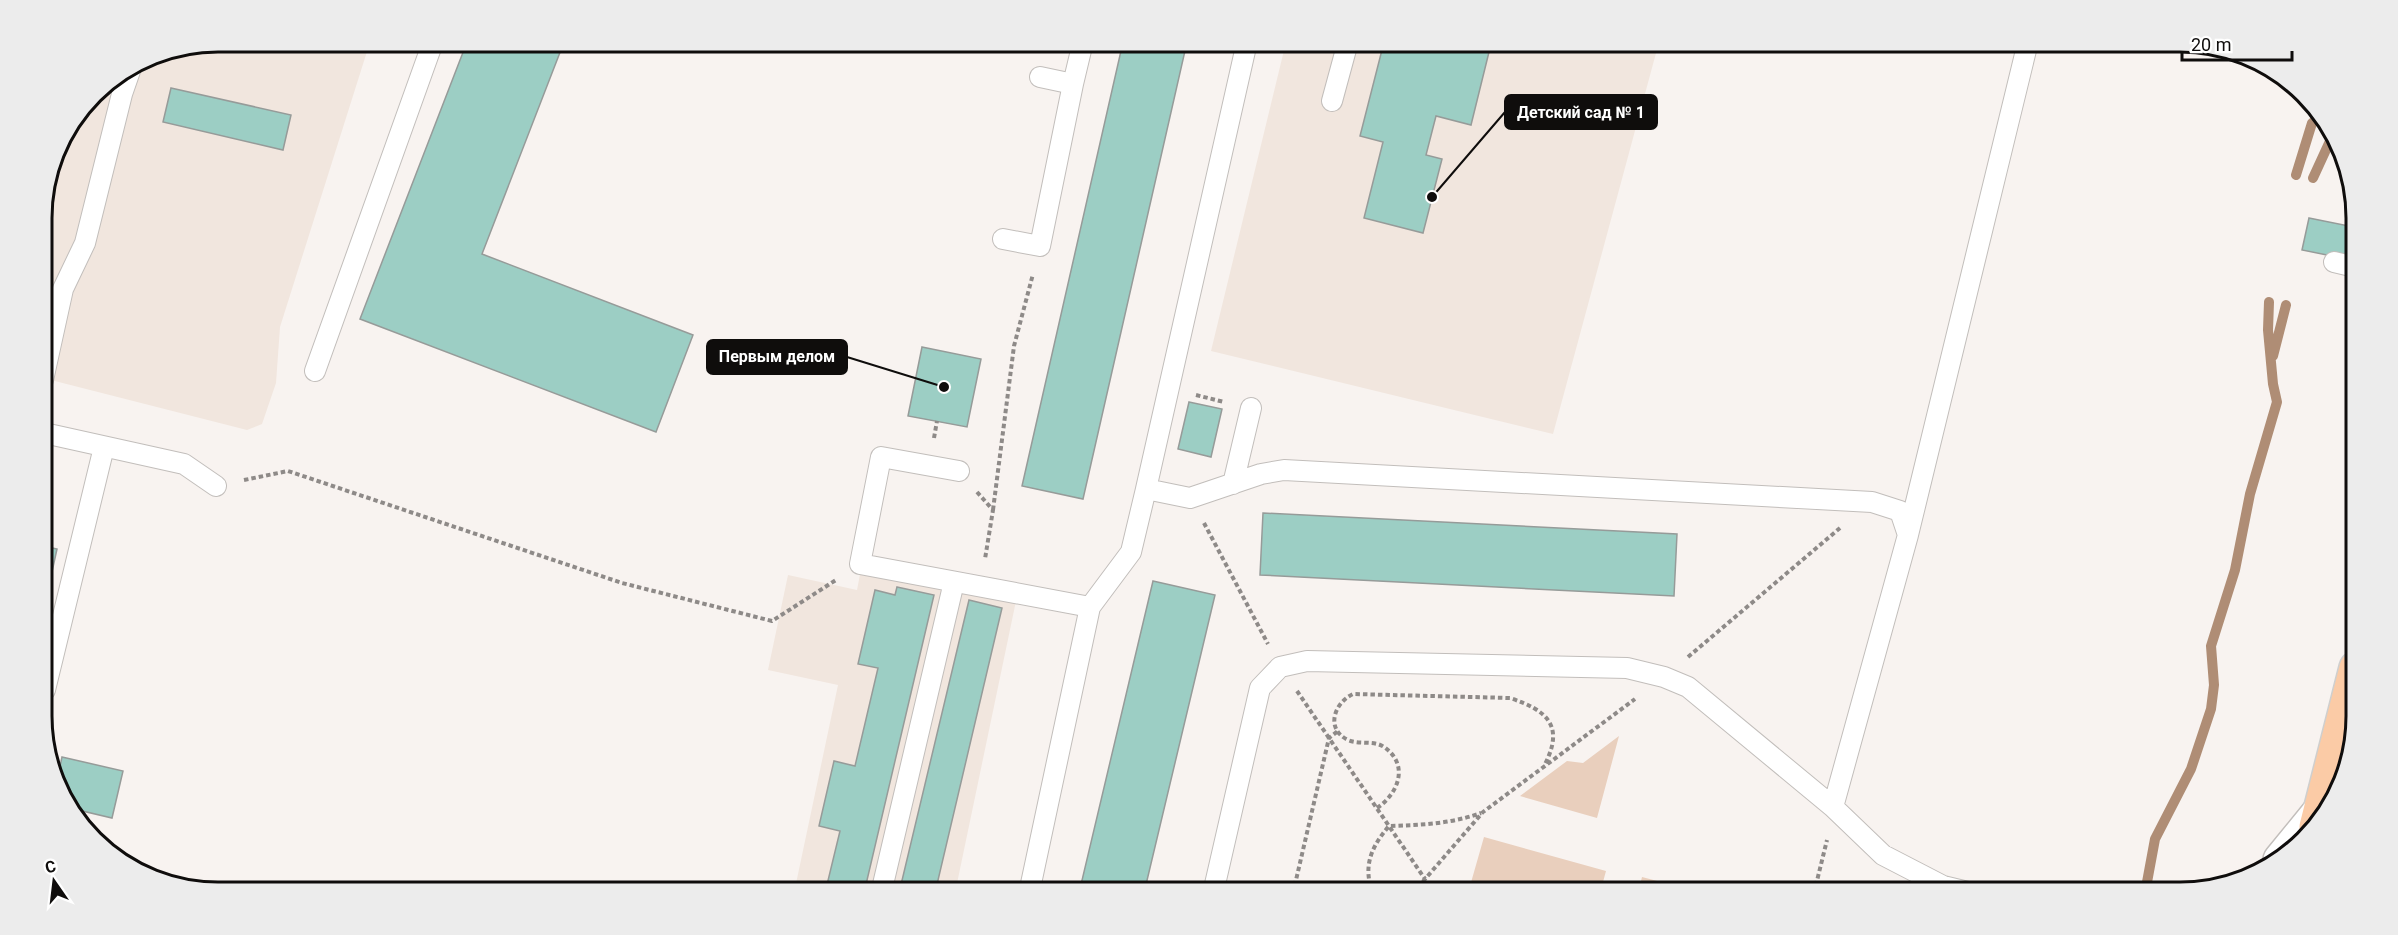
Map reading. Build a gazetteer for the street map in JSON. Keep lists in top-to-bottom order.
{
  "places": ["Детский сад № 1", "Первым делом"],
  "scale_bar": "20 m",
  "north": "top"
}
